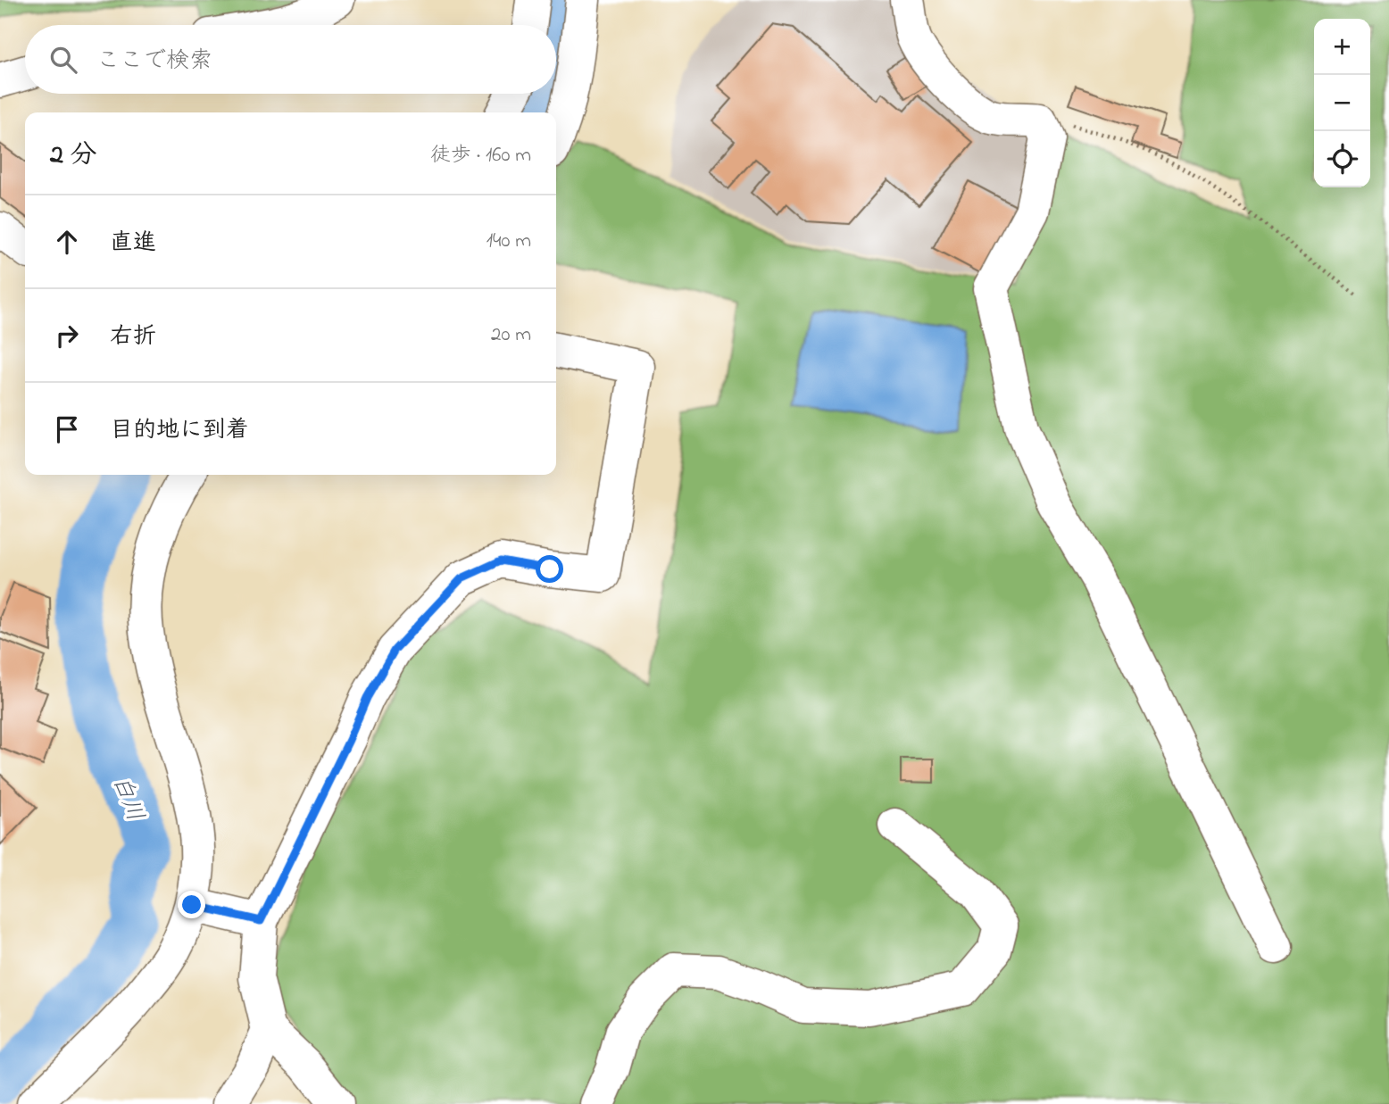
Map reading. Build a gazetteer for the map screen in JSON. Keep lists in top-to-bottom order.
{
  "water": ["白川"],
  "page": {
    "map_buttons": ["+", "−"],
    "search": "ここで検索",
    "heading": ["2 分", "徒歩 · 160 m"],
    "list": [
      ["直進", "140 m"],
      ["右折", "20 m"],
      "目的地に到着"
    ]
  }
}
